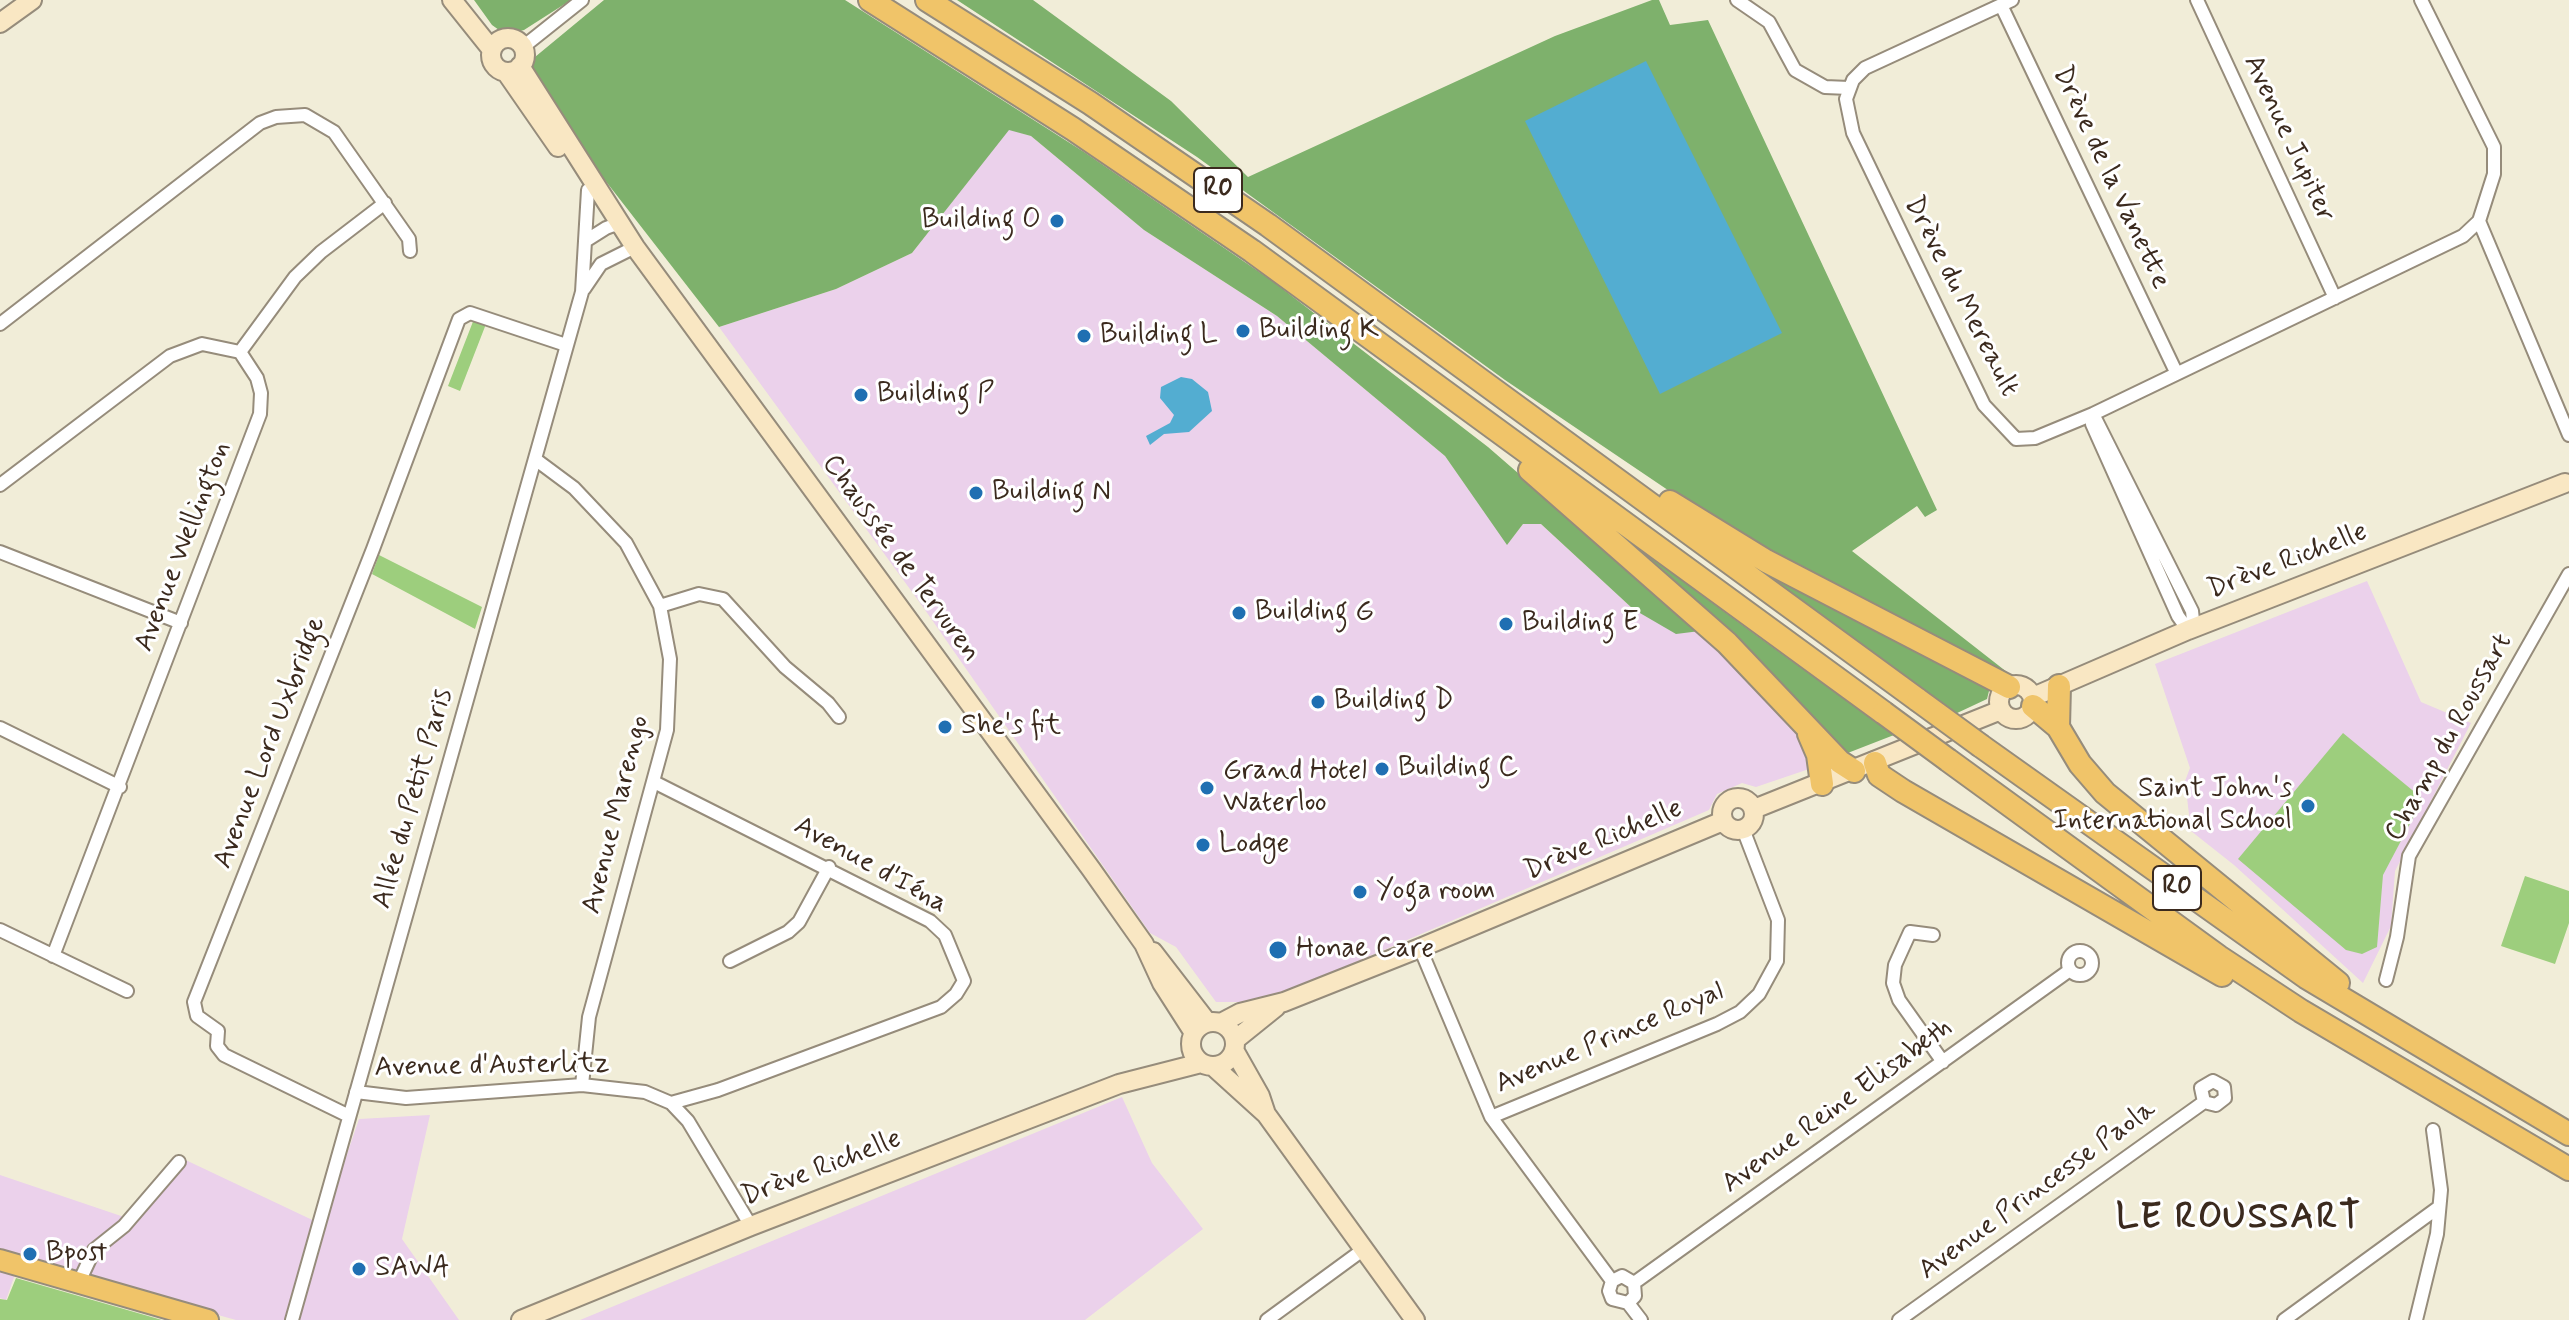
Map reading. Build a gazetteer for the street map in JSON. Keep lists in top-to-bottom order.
{
  "streets": {
    "highway": ["R0"],
    "main road": ["Chaussée de Tervuren", "Drève Richelle"],
    "street": [
      "Avenue Jupiter",
      "Drève de la Vanette",
      "Drève du Mereault",
      "Avenue Wellington",
      "Champ du Roussart",
      "Avenue Lord Uxbridge",
      "Allée du Petit Paris",
      "Avenue Marengo",
      "Avenue d'Iéna",
      "Avenue Prince Royal",
      "Avenue d'Austerlitz",
      "Avenue Reine Elisabeth",
      "Avenue Princesse Paola"
    ]
  },
  "crossings": [
    ["Avenue Jupiter", "Drève du Mereault"],
    ["Drève de la Vanette", "Drève du Mereault"],
    ["Chaussée de Tervuren", "Drève Richelle"],
    ["Chaussée de Tervuren", "Allée du Petit Paris"],
    ["Drève Richelle", "Avenue Prince Royal"],
    ["Avenue Lord Uxbridge", "Allée du Petit Paris"],
    ["Allée du Petit Paris", "Avenue Marengo"],
    ["Allée du Petit Paris", "Avenue d'Austerlitz"],
    ["Avenue Marengo", "Avenue d'Iéna"],
    ["Avenue Marengo", "Avenue d'Austerlitz"],
    ["Avenue d'Iéna", "Avenue d'Austerlitz"]
  ],
  "districts": ["LE ROUSSART"],
  "places": [
    "Building O",
    "Building K",
    "Building L",
    "Building P",
    "Building N",
    "Building G",
    "Building E",
    "Building D",
    "She's fit",
    "Building C",
    "Grand Hotel Waterloo",
    "Saint John's International School",
    "Lodge",
    "Yoga room",
    "Honae Care",
    "Bpost",
    "SAWA"
  ]
}
